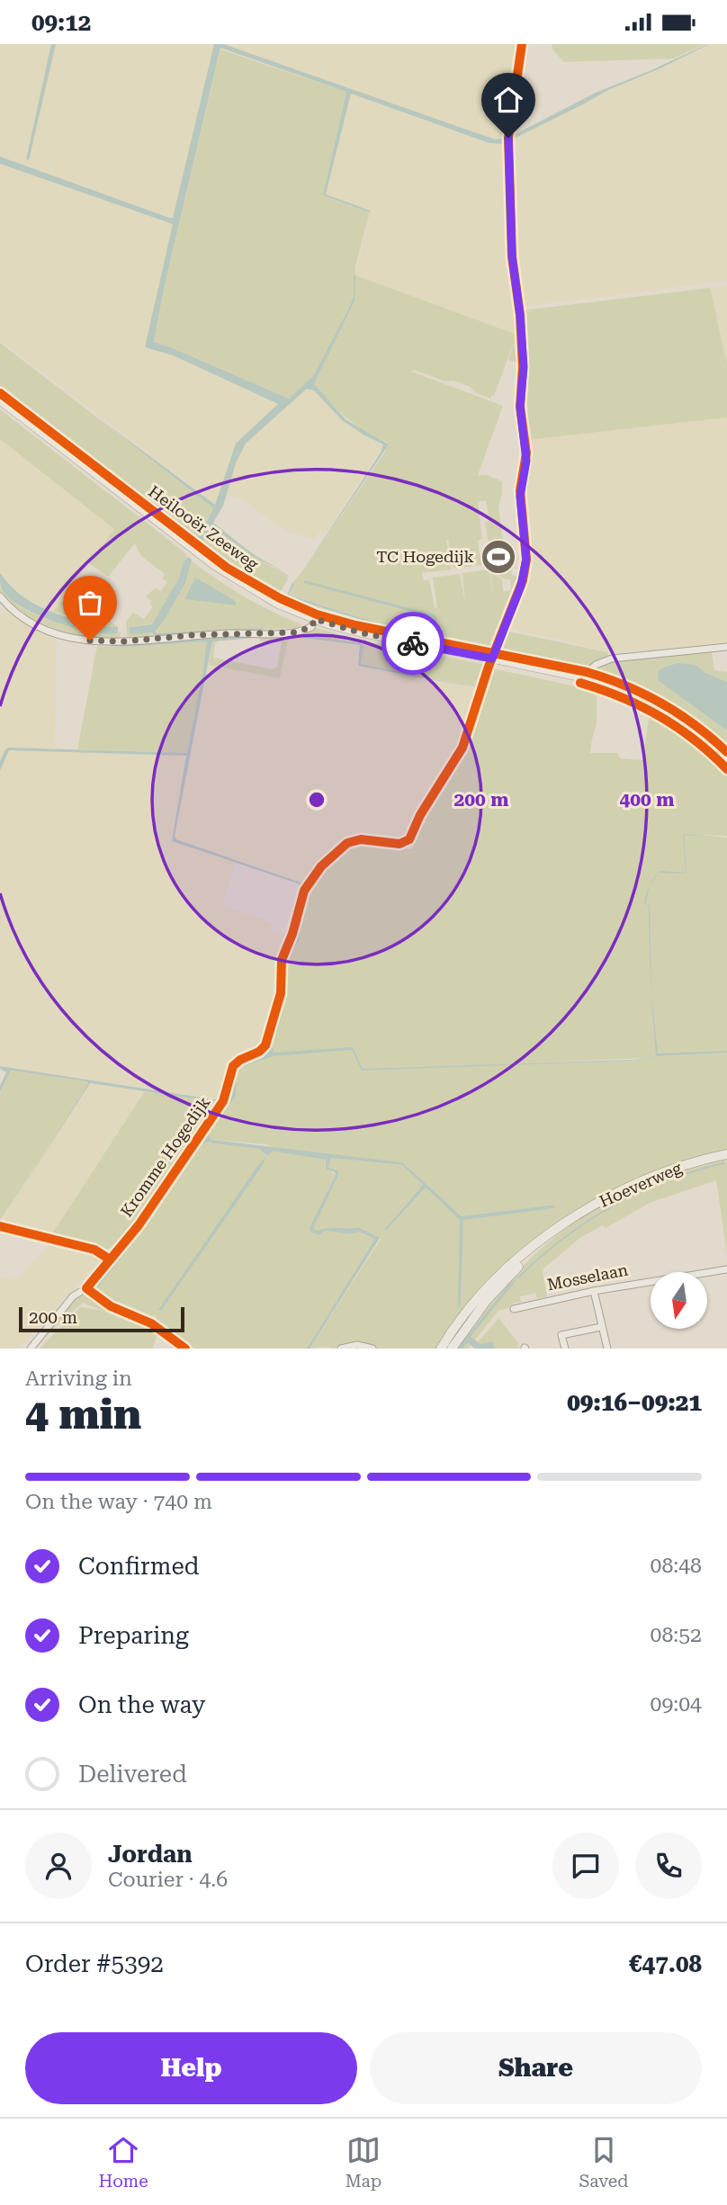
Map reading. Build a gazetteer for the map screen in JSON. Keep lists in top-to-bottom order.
{
  "streets": {
    "main road": ["Hoeverweg"],
    "street": ["Heilooër Zeeweg", "Kromme Hogedijk", "Mosselaan"]
  },
  "crossings": [
    ["Heilooër Zeeweg", "Kromme Hogedijk"]
  ],
  "places": {
    "sports": ["TC Hogedijk"]
  },
  "scale_bar": "200 m",
  "north": "bottom",
  "page": {
    "status": "09:12",
    "scale": "200 m",
    "heading": ["4 min", "Arriving in", "09:16–09:21"],
    "panel": [
      "Jordan",
      "Courier · 4.6",
      "Order #5392",
      "€47.08"
    ],
    "bar": "On the way · 740 m",
    "list": [
      ["Confirmed", "08:48"],
      ["Preparing", "08:52"],
      ["On the way", "09:04"],
      "Delivered"
    ],
    "buttons": ["Help", "Share"],
    "tabs": ["Home", "Map", "Saved"]
  },
  "rings": ["200 m", "400 m"]
}
